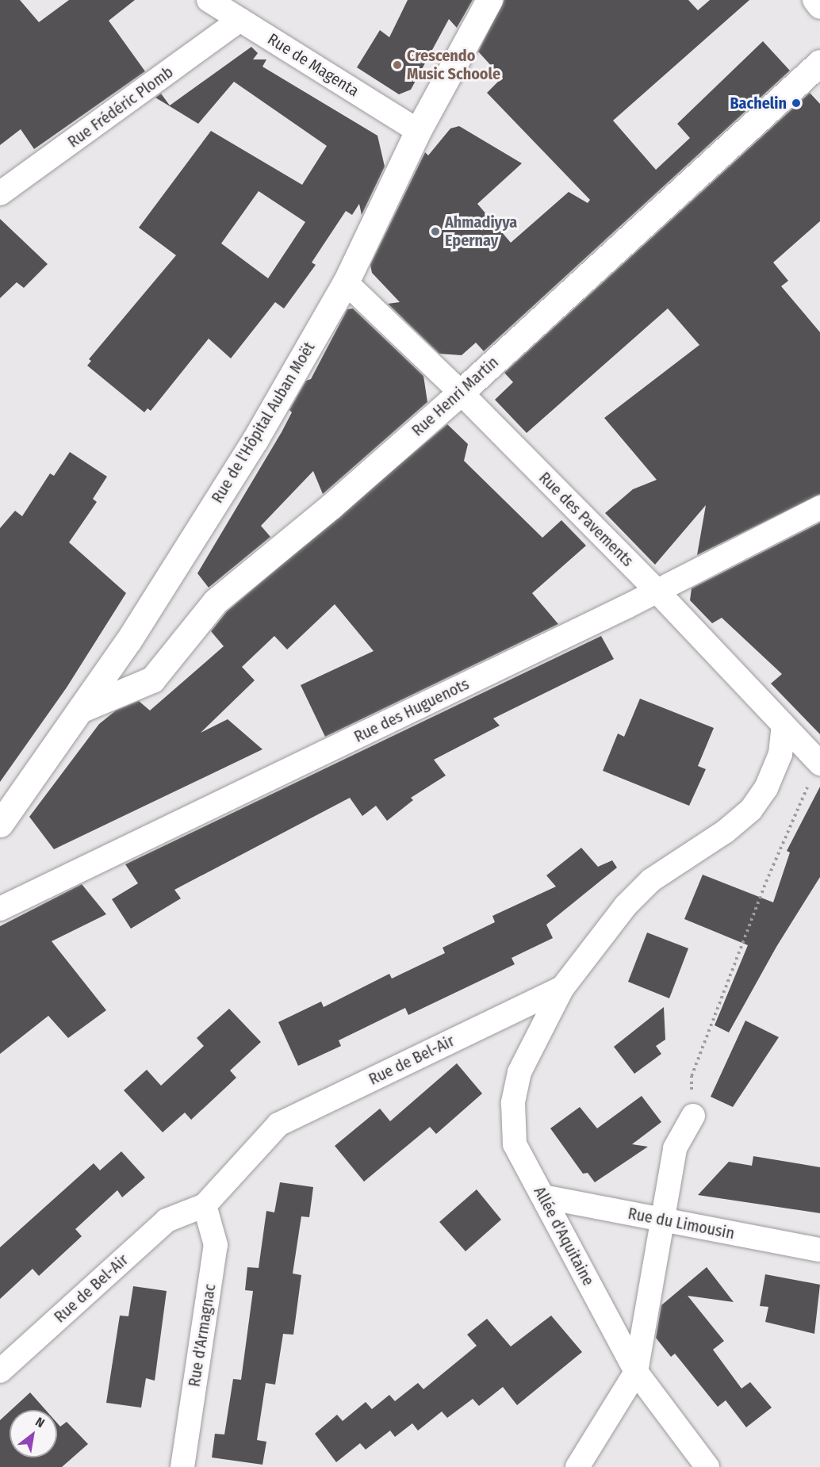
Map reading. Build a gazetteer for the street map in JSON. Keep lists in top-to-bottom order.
{
  "streets": {
    "main road": ["Rue Henri Martin", "Rue de l'Hôpital Auban Moët"],
    "street": [
      "Rue de Magenta",
      "Rue Frédéric Plomb",
      "Rue des Pavements",
      "Rue des Huguenots",
      "Rue de Bel-Air",
      "Rue du Limousin",
      "Allée d'Aquitaine",
      "Rue d'Armagnac"
    ]
  },
  "crossings": [
    ["Rue de Magenta", "Rue Frédéric Plomb"],
    ["Rue de Magenta", "Rue de l'Hôpital Auban Moët"],
    ["Rue Henri Martin", "Rue de l'Hôpital Auban Moët"],
    ["Rue Henri Martin", "Rue des Pavements"],
    ["Rue de l'Hôpital Auban Moët", "Rue des Pavements"],
    ["Rue des Pavements", "Rue des Huguenots"],
    ["Rue des Pavements", "Rue de Bel-Air"],
    ["Rue de Bel-Air", "Allée d'Aquitaine"],
    ["Rue de Bel-Air", "Rue d'Armagnac"],
    ["Rue du Limousin", "Allée d'Aquitaine"]
  ],
  "places": ["Crescendo Music Schoole", "Bachelin", "Ahmadiyya Epernay"],
  "north": "top right"
}
